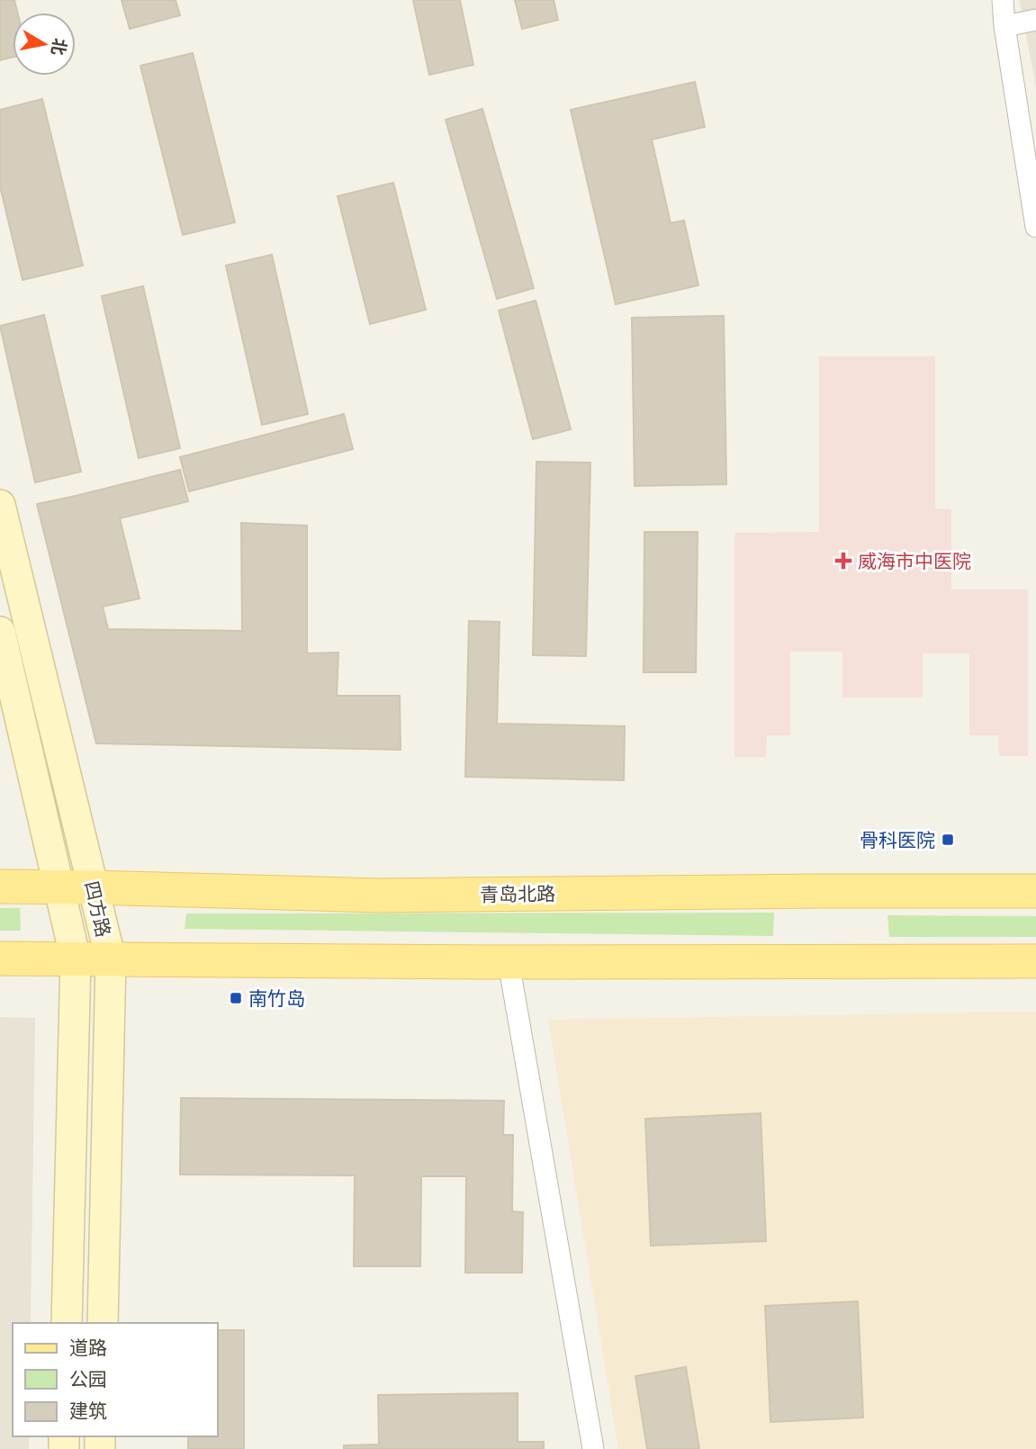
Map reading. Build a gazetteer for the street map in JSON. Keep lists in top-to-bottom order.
{
  "streets": {
    "main road": ["青岛北路", "四方路"]
  },
  "crossings": [
    ["青岛北路", "四方路"]
  ],
  "places": {
    "health": ["威海市中医院"],
    "transit": ["骨科医院", "南竹岛"]
  },
  "legend": ["道路", "公园", "建筑"],
  "north": "right"
}
